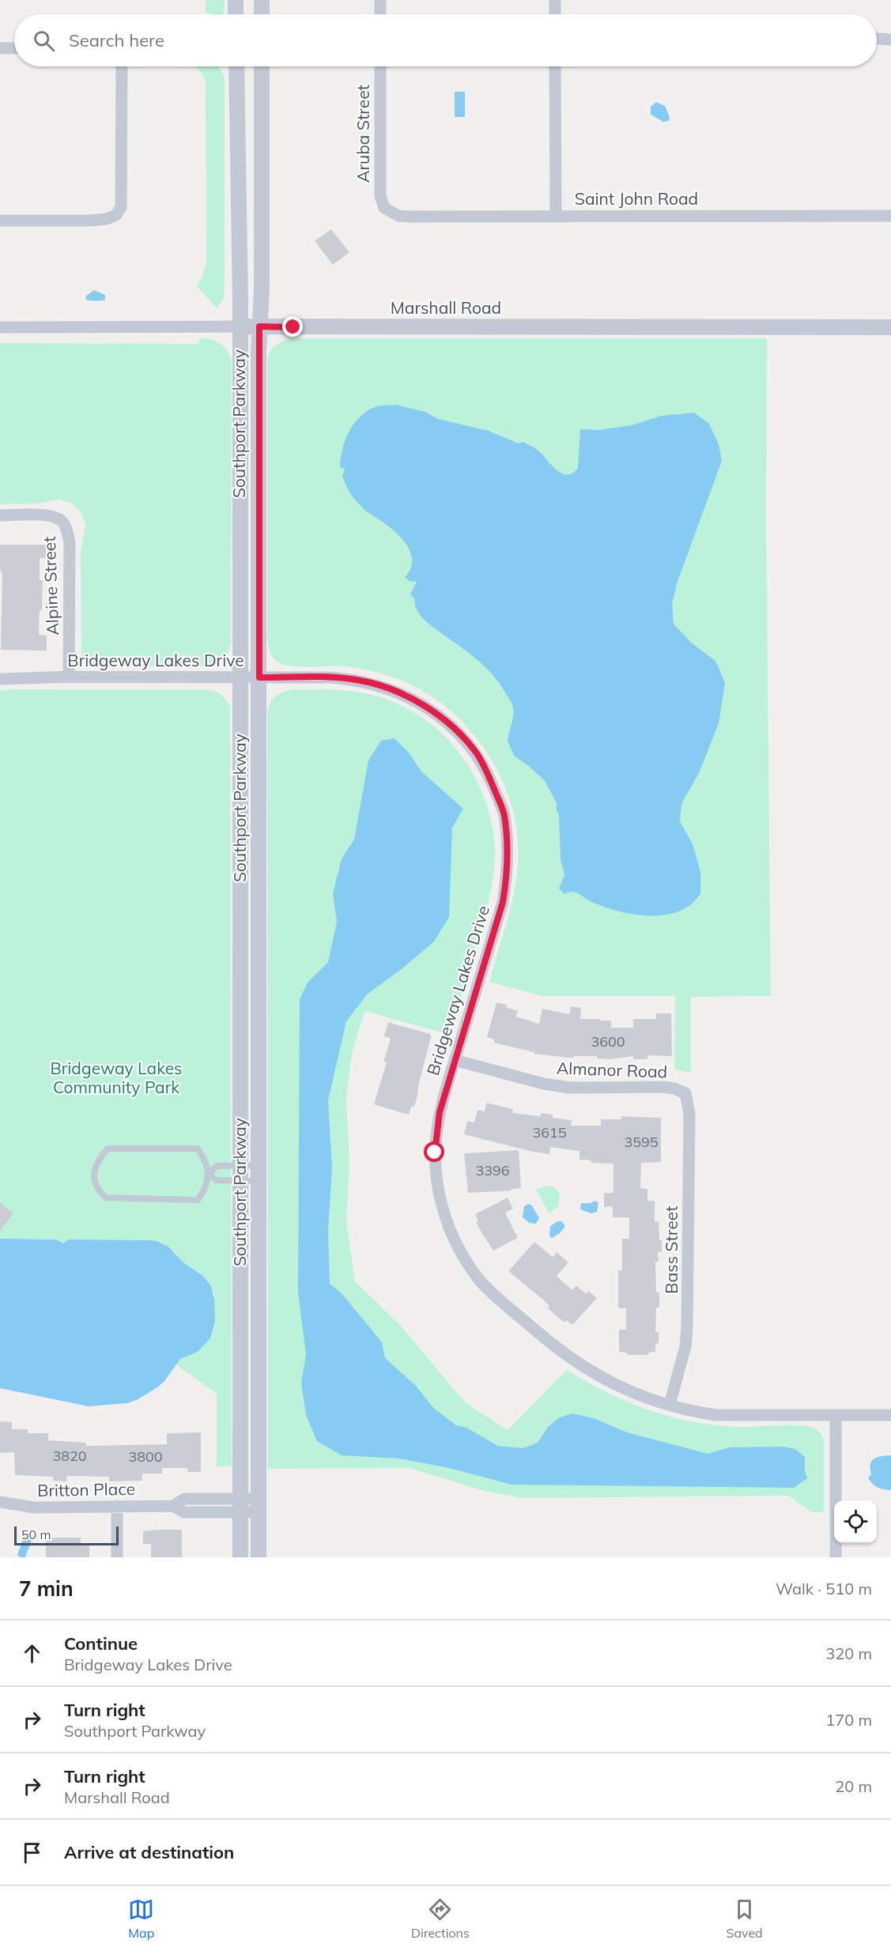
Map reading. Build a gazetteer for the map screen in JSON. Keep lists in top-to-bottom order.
{
  "streets": {
    "street": [
      "Aruba Street",
      "Saint John Road",
      "Marshall Road",
      "Southport Parkway",
      "Alpine Street",
      "Bridgeway Lakes Drive",
      "Almanor Road",
      "Bass Street",
      "Britton Place"
    ]
  },
  "crossings": [
    ["Aruba Street", "Saint John Road"],
    ["Marshall Road", "Southport Parkway"],
    ["Southport Parkway", "Bridgeway Lakes Drive"],
    ["Southport Parkway", "Britton Place"],
    ["Alpine Street", "Bridgeway Lakes Drive"],
    ["Bridgeway Lakes Drive", "Almanor Road"],
    ["Bridgeway Lakes Drive", "Bass Street"],
    ["Almanor Road", "Bass Street"]
  ],
  "parks": ["Bridgeway Lakes Community Park"],
  "house_numbers": [
    "3600",
    "3615",
    "3595",
    "3396",
    "3820",
    "3800"
  ],
  "scale_bar": "50 m",
  "page": {
    "search": "Search here",
    "scale": "50 m",
    "heading": ["7 min", "Walk · 510 m"],
    "list": [
      ["Continue", "Bridgeway Lakes Drive", "320 m"],
      ["Turn right", "Southport Parkway", "170 m"],
      ["Turn right", "Marshall Road", "20 m"],
      "Arrive at destination"
    ],
    "nav": ["Map", "Directions", "Saved"]
  }
}
